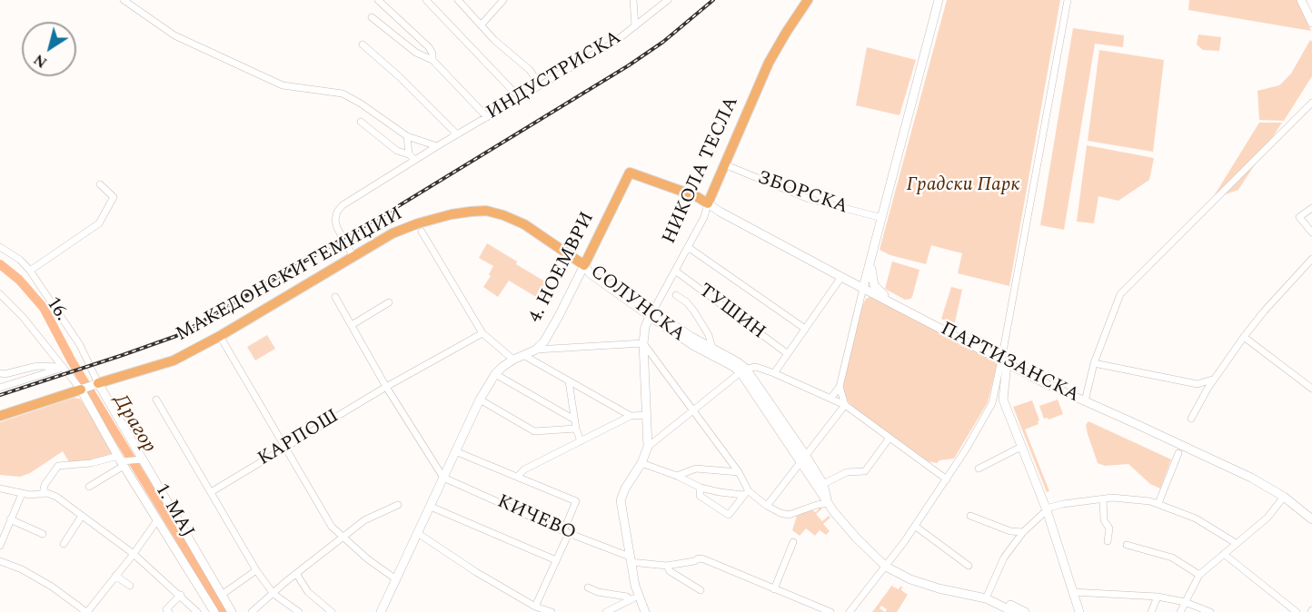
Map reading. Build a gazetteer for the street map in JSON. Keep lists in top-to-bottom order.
{
  "streets": {
    "main road": ["НИКОЛА ТЕСЛА", "4. НОЕМВРИ", "МАКЕДОНСКИ ГЕМИЏИИ"],
    "street": [
      "ИНДУСТРИСКА",
      "ЗБОРСКА",
      "СОЛУНСКА",
      "16.",
      "ТУШИН",
      "ПАРТИЗАНСКА",
      "КАРПОШ",
      "1. МАЈ",
      "КИЧЕВО"
    ]
  },
  "crossings": [
    ["ИНДУСТРИСКА", "МАКЕДОНСКИ ГЕМИЏИИ"],
    ["НИКОЛА ТЕСЛА", "ЗБОРСКА"],
    ["НИКОЛА ТЕСЛА", "4. НОЕМВРИ"],
    ["НИКОЛА ТЕСЛА", "СОЛУНСКА"],
    ["НИКОЛА ТЕСЛА", "ТУШИН"],
    ["НИКОЛА ТЕСЛА", "ПАРТИЗАНСКА"],
    ["НИКОЛА ТЕСЛА", "КИЧЕВО"],
    ["4. НОЕМВРИ", "МАКЕДОНСКИ ГЕМИЏИИ"],
    ["4. НОЕМВРИ", "СОЛУНСКА"],
    ["4. НОЕМВРИ", "ПАРТИЗАНСКА"],
    ["4. НОЕМВРИ", "КИЧЕВО"],
    ["МАКЕДОНСКИ ГЕМИЏИИ", "СОЛУНСКА"],
    ["МАКЕДОНСКИ ГЕМИЏИИ", "16."],
    ["МАКЕДОНСКИ ГЕМИЏИИ", "1. МАЈ"],
    ["16.", "1. МАЈ"]
  ],
  "water": ["Драгор"],
  "parks": ["Градски Парк"],
  "north": "bottom left"
}
